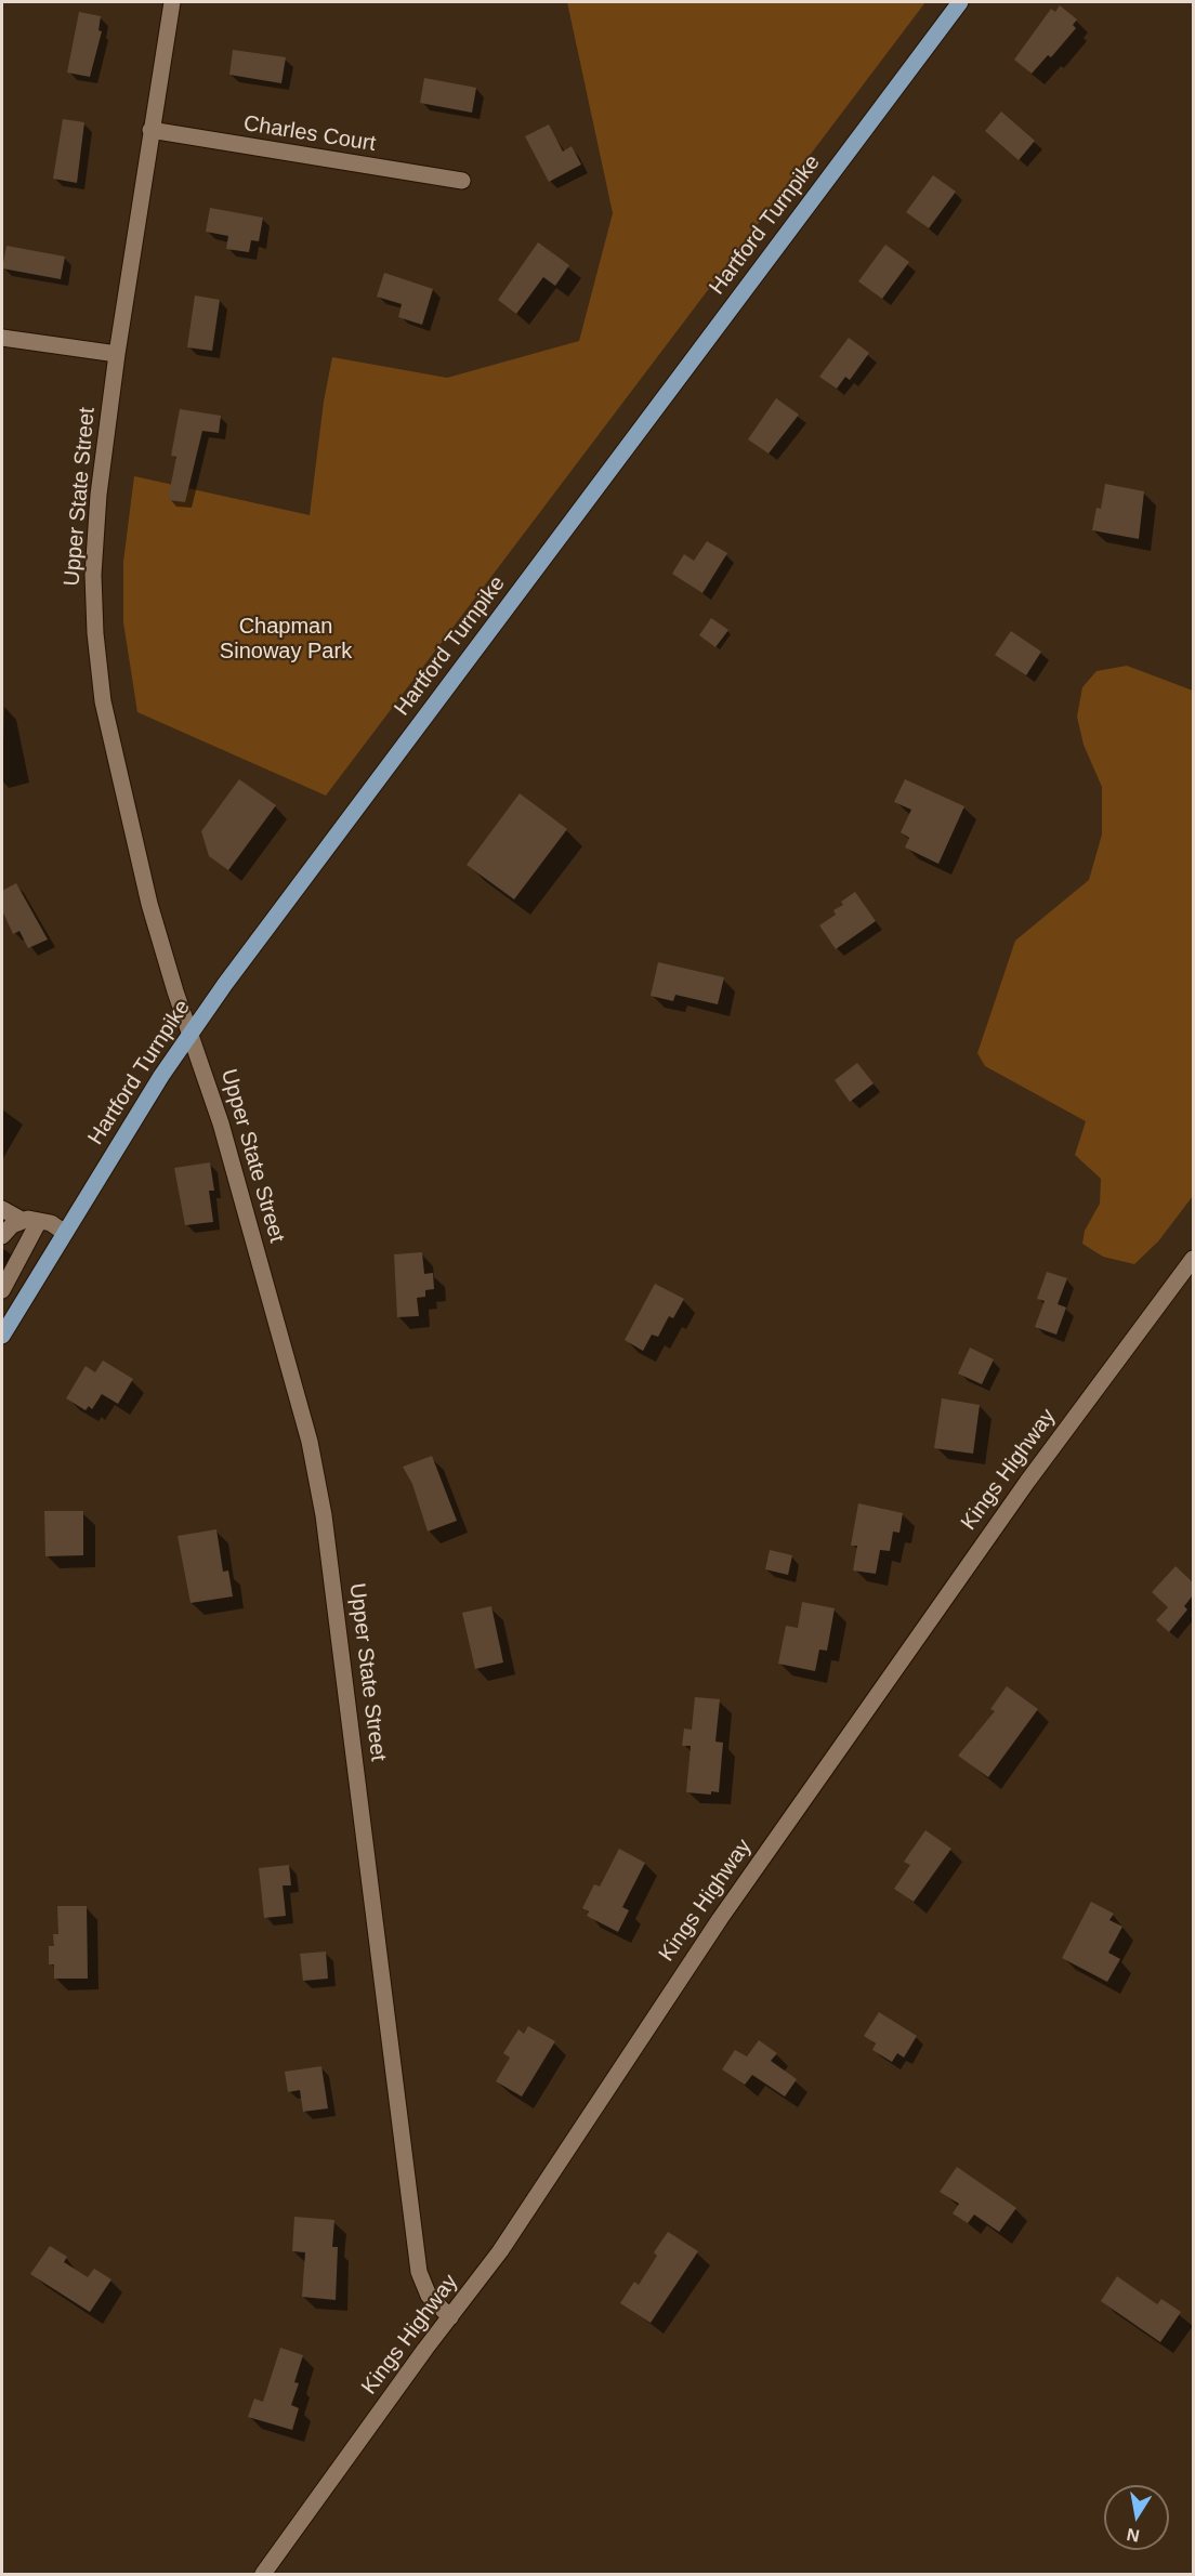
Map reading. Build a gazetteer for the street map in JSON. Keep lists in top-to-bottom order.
{
  "streets": {
    "main road": ["Hartford Turnpike"],
    "street": ["Charles Court", "Upper State Street", "Kings Highway"]
  },
  "crossings": [
    ["Charles Court", "Upper State Street"],
    ["Hartford Turnpike", "Upper State Street"],
    ["Upper State Street", "Kings Highway"]
  ],
  "parks": ["Chapman Sinoway Park"],
  "north": "bottom"
}
